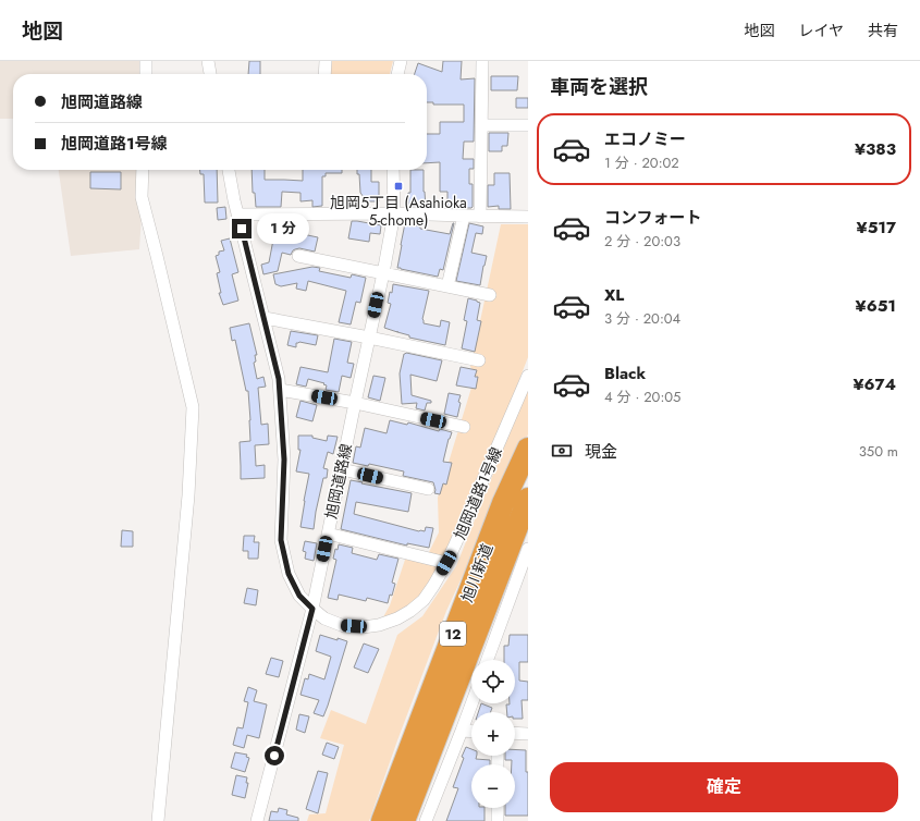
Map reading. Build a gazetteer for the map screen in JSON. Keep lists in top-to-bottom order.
{
  "streets": {
    "highway": ["旭川新道", "12"],
    "street": ["旭岡道路線", "旭岡道路1号線"]
  },
  "crossings": [
    ["旭岡道路線", "旭岡道路1号線"]
  ],
  "places": {
    "transit": ["旭岡5丁目 (Asahioka 5-chome)"]
  },
  "page": {
    "header": "地図",
    "nav": ["地図", "レイヤ", "共有"],
    "heading": "車両を選択",
    "banner": ["旭岡道路線", "旭岡道路1号線"],
    "list": [
      {
        "name": "エコノミー",
        "note": "1 分 · 20:02",
        "value": "¥383"
      },
      {
        "name": "コンフォート",
        "note": "2 分 · 20:03",
        "value": "¥517"
      },
      {
        "name": "XL",
        "note": "3 分 · 20:04",
        "value": "¥651"
      },
      {
        "name": "Black",
        "note": "4 分 · 20:05",
        "value": "¥674"
      }
    ],
    "bubble": "1 分",
    "pay": ["現金", "350 m"],
    "map_buttons": ["+", "−"],
    "buttons": "確定"
  }
}
